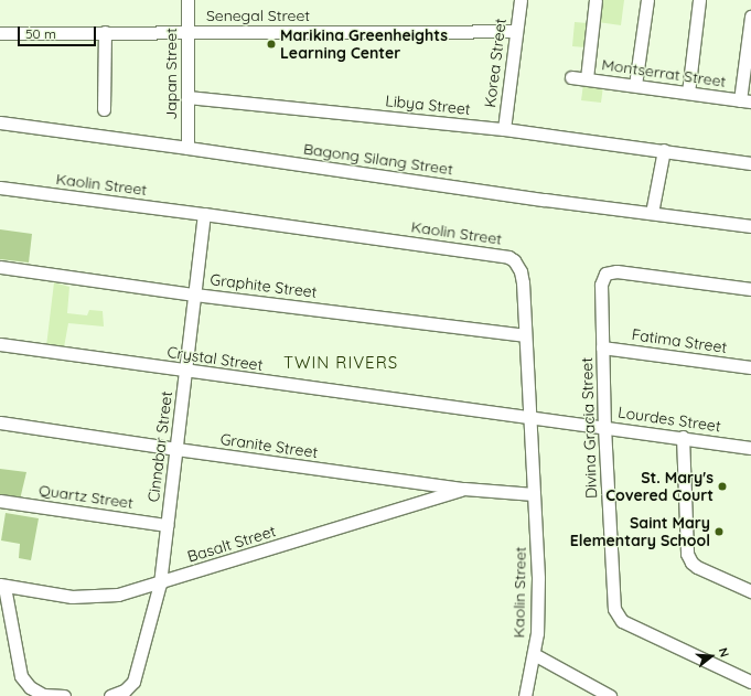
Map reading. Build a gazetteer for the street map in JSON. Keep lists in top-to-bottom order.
{
  "streets": {
    "street": [
      "Senegal Street",
      "Korea Street",
      "Montserrat Street",
      "Japan Street",
      "Libya Street",
      "Bagong Silang Street",
      "Kaolin Street",
      "Graphite Street",
      "Fatima Street",
      "Crystal Street",
      "Lourdes Street",
      "Divina Gracia Street",
      "Granite Street",
      "Cinnabar Street",
      "Quartz Street",
      "Basalt Street"
    ]
  },
  "crossings": [
    ["Senegal Street", "Korea Street"],
    ["Senegal Street", "Japan Street"],
    ["Korea Street", "Libya Street"],
    ["Japan Street", "Libya Street"],
    ["Japan Street", "Bagong Silang Street"],
    ["Kaolin Street", "Graphite Street"],
    ["Kaolin Street", "Crystal Street"],
    ["Kaolin Street", "Lourdes Street"],
    ["Kaolin Street", "Granite Street"],
    ["Kaolin Street", "Cinnabar Street"],
    ["Graphite Street", "Cinnabar Street"],
    ["Fatima Street", "Divina Gracia Street"],
    ["Crystal Street", "Lourdes Street"],
    ["Crystal Street", "Cinnabar Street"],
    ["Lourdes Street", "Divina Gracia Street"],
    ["Granite Street", "Cinnabar Street"],
    ["Granite Street", "Basalt Street"],
    ["Cinnabar Street", "Quartz Street"],
    ["Cinnabar Street", "Basalt Street"]
  ],
  "districts": ["TWIN RIVERS"],
  "places": ["Marikina Greenheights Learning Center", "St. Mary's Covered Court", "Saint Mary Elementary School"],
  "scale_bar": "50 m",
  "north": "right"
}
